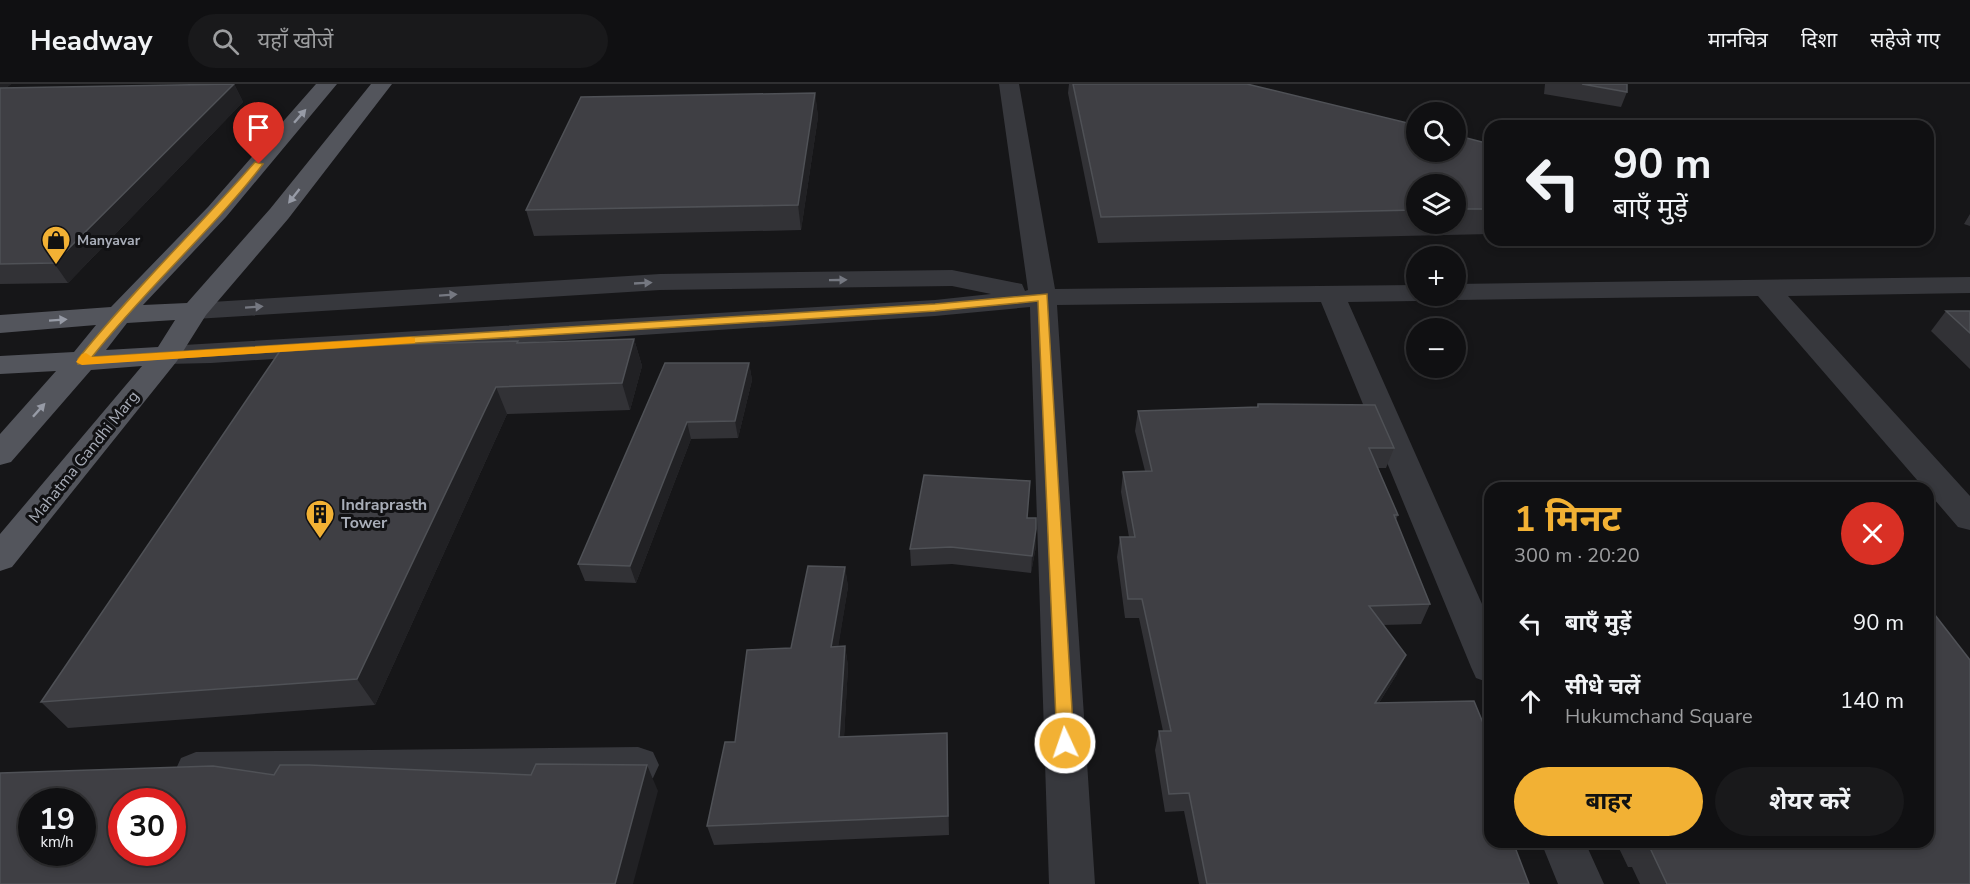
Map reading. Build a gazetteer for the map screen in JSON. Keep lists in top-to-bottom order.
{
  "streets": {
    "main road": ["Mahatma Gandhi Marg"]
  },
  "places": {
    "shop": ["Manyavar"],
    "building": ["Indraprasth Tower"]
  },
  "page": {
    "header": "Headway",
    "search": "यहाँ खोजें",
    "nav": ["मानचित्र", "दिशा", "सहेजे गए"],
    "map_buttons": ["+", "−"],
    "turn": ["90 m", "बाएँ मुड़ें"],
    "heading": ["1 मिनट", "300 m · 20:20"],
    "list": [
      {
        "name": "बाएँ मुड़ें",
        "value": "90 m"
      },
      {
        "name": "सीधे चलें",
        "note": "Hukumchand Square",
        "value": "140 m"
      }
    ],
    "buttons": ["बाहर", "शेयर करें"],
    "speed": "19 km/h",
    "limit": "30"
  }
}
